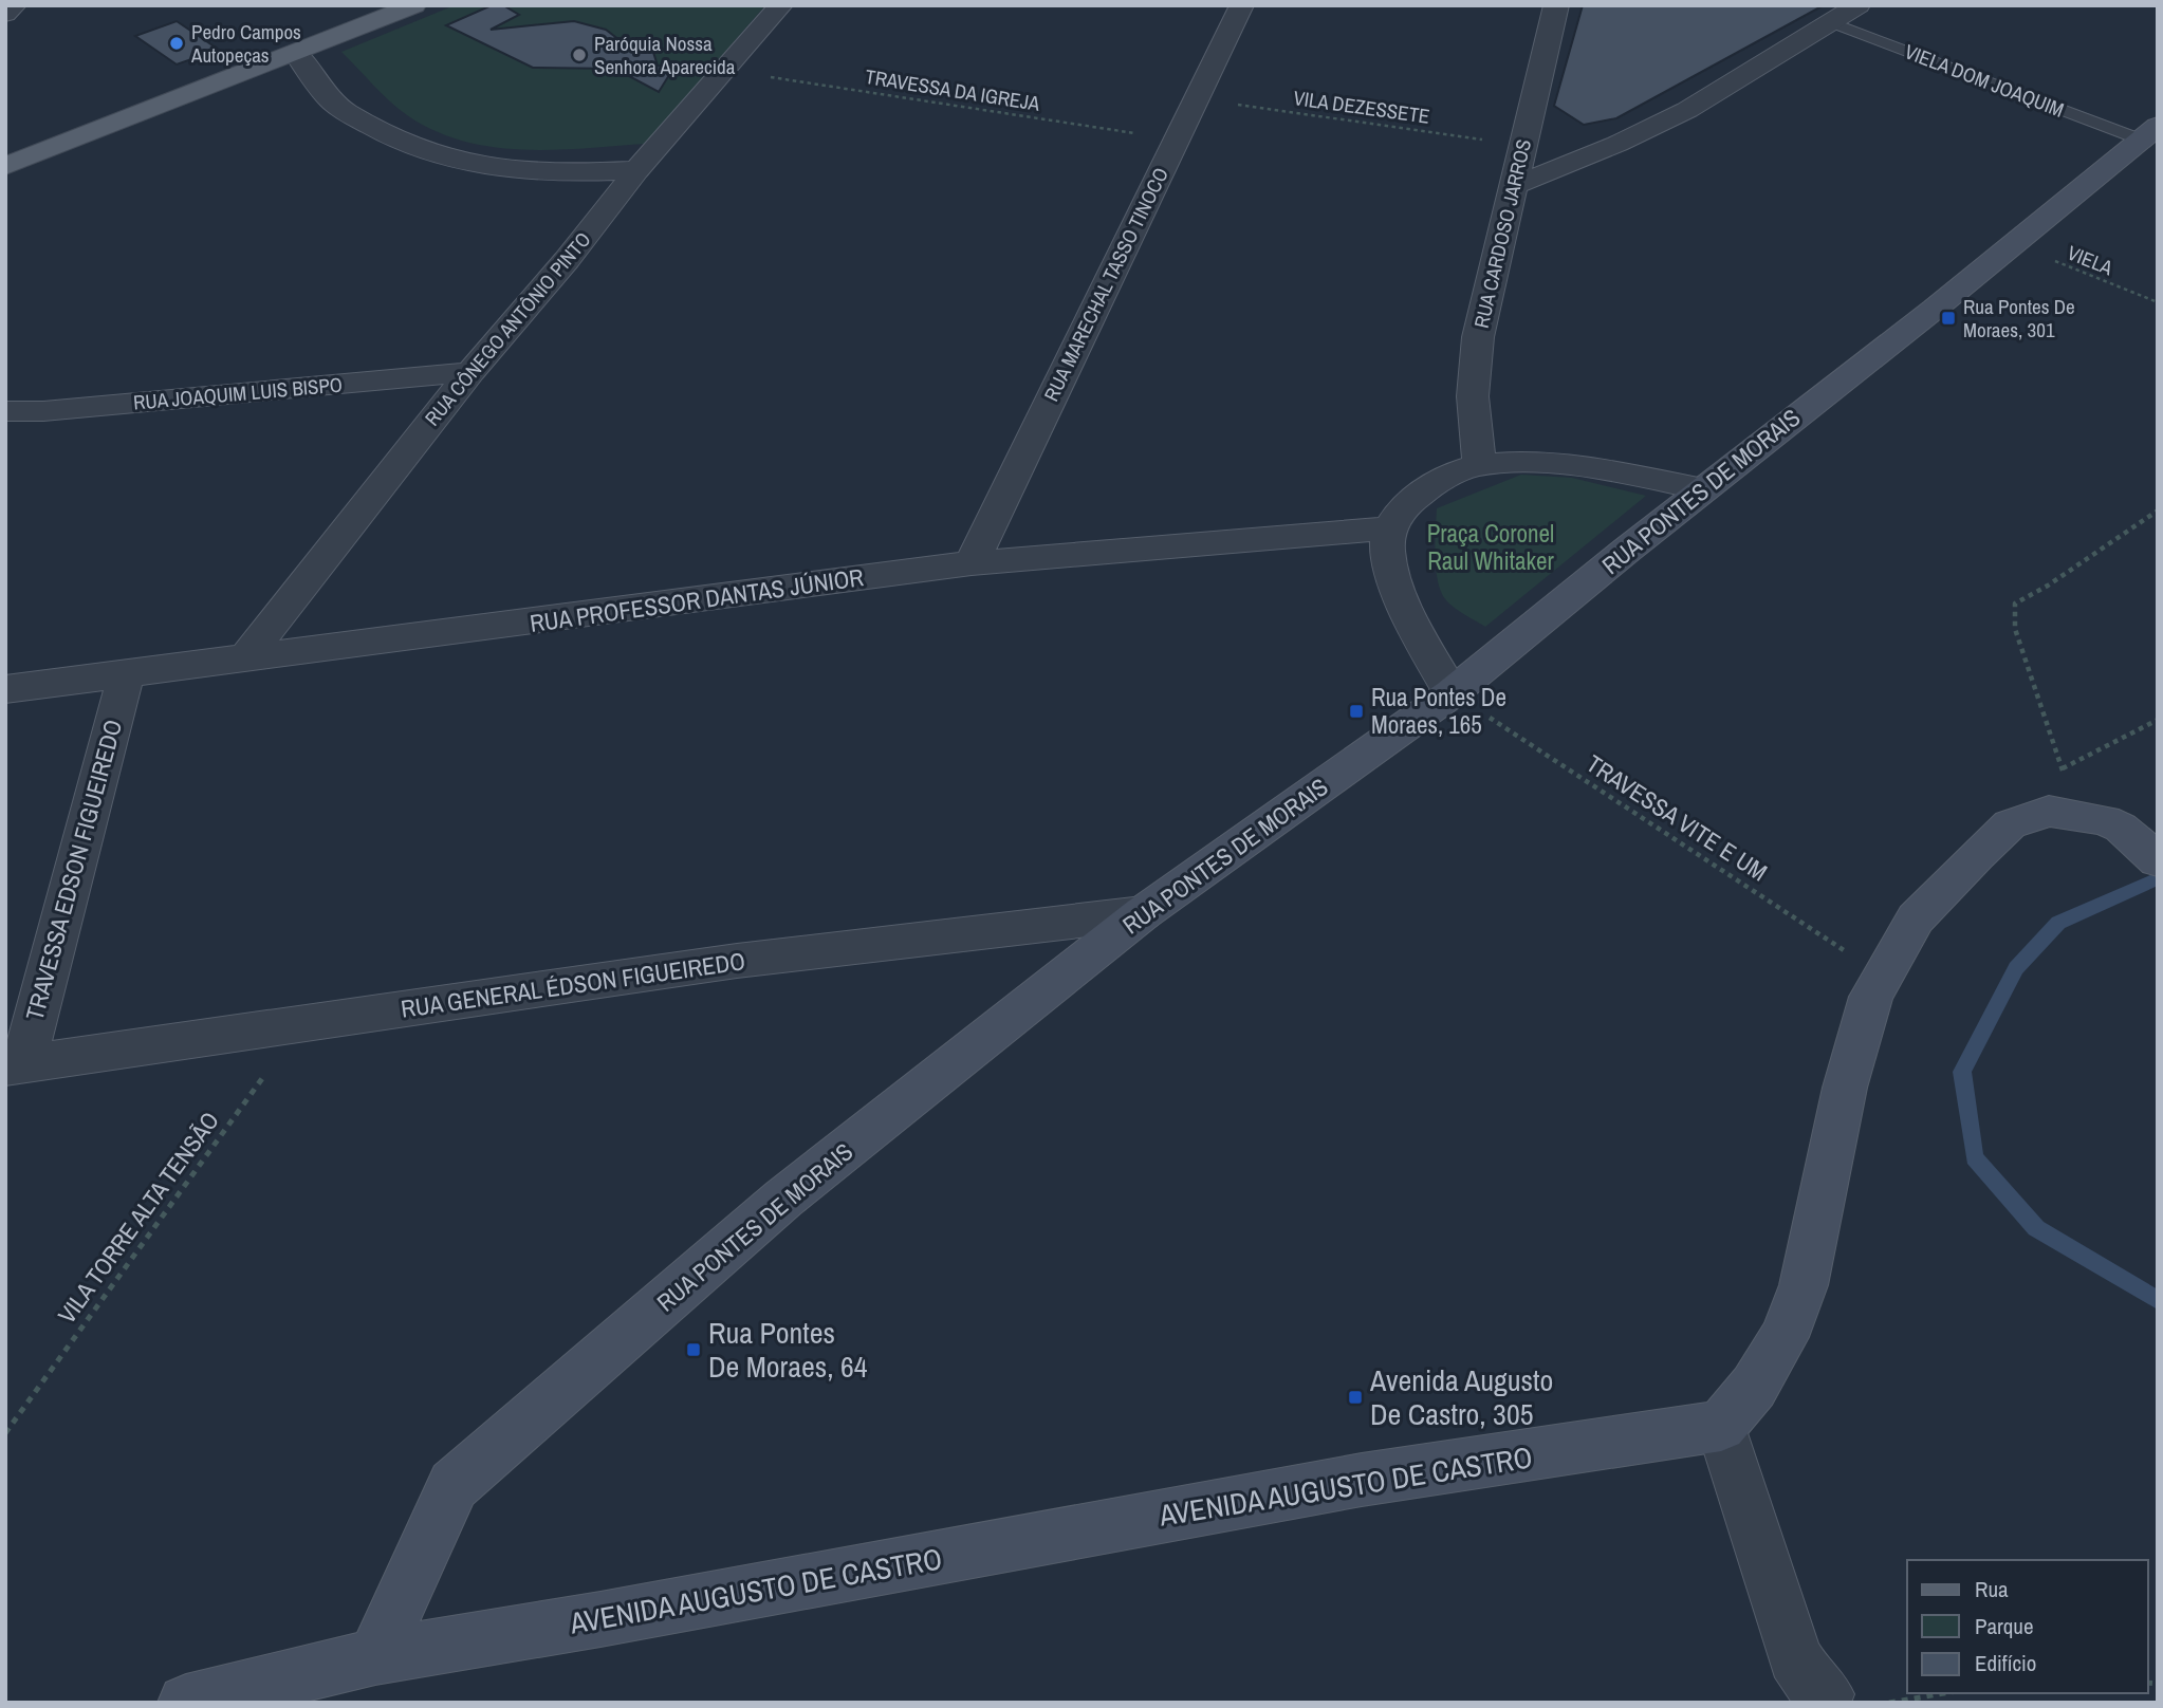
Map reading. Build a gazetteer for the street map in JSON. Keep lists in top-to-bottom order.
{
  "streets": {
    "street": [
      "RUA CARDOSO JARROS",
      "RUA MARECHAL TASSO TINOCO",
      "RUA CÔNEGO ANTÔNIO PINTO",
      "RUA JOAQUIM LUIS BISPO",
      "RUA PONTES DE MORAIS",
      "RUA PROFESSOR DANTAS JÚNIOR",
      "TRAVESSA EDSON FIGUEIREDO",
      "RUA GENERAL ÉDSON FIGUEIREDO",
      "AVENIDA AUGUSTO DE CASTRO"
    ],
    "lane": ["VIELA DOM JOAQUIM"],
    "path": [
      "TRAVESSA DA IGREJA",
      "VILA DEZESSETE",
      "VIELA",
      "TRAVESSA VITE E UM",
      "VILA TORRE ALTA TENSÃO"
    ]
  },
  "crossings": [
    ["VIELA DOM JOAQUIM", "RUA PONTES DE MORAIS"],
    ["TRAVESSA DA IGREJA", "RUA MARECHAL TASSO TINOCO"],
    ["TRAVESSA DA IGREJA", "RUA CÔNEGO ANTÔNIO PINTO"],
    ["VILA DEZESSETE", "RUA CARDOSO JARROS"],
    ["VILA DEZESSETE", "RUA MARECHAL TASSO TINOCO"],
    ["VIELA", "RUA PONTES DE MORAIS"],
    ["RUA MARECHAL TASSO TINOCO", "RUA PROFESSOR DANTAS JÚNIOR"],
    ["RUA CÔNEGO ANTÔNIO PINTO", "RUA JOAQUIM LUIS BISPO"],
    ["RUA CÔNEGO ANTÔNIO PINTO", "RUA PROFESSOR DANTAS JÚNIOR"],
    ["RUA PONTES DE MORAIS", "TRAVESSA VITE E UM"],
    ["RUA PONTES DE MORAIS", "RUA GENERAL ÉDSON FIGUEIREDO"],
    ["RUA PONTES DE MORAIS", "AVENIDA AUGUSTO DE CASTRO"],
    ["RUA PROFESSOR DANTAS JÚNIOR", "TRAVESSA EDSON FIGUEIREDO"],
    ["TRAVESSA EDSON FIGUEIREDO", "RUA GENERAL ÉDSON FIGUEIREDO"],
    ["RUA GENERAL ÉDSON FIGUEIREDO", "VILA TORRE ALTA TENSÃO"]
  ],
  "parks": ["Praça Coronel Raul Whitaker"],
  "places": {
    "other": ["Pedro Campos Autopeças", "Paróquia Nossa Senhora Aparecida"],
    "transit": [
      "Rua Pontes De Moraes, 301",
      "Rua Pontes De Moraes, 165",
      "Rua Pontes De Moraes, 64",
      "Avenida Augusto De Castro, 305"
    ]
  },
  "legend": ["Rua", "Parque", "Edifício"]
}
